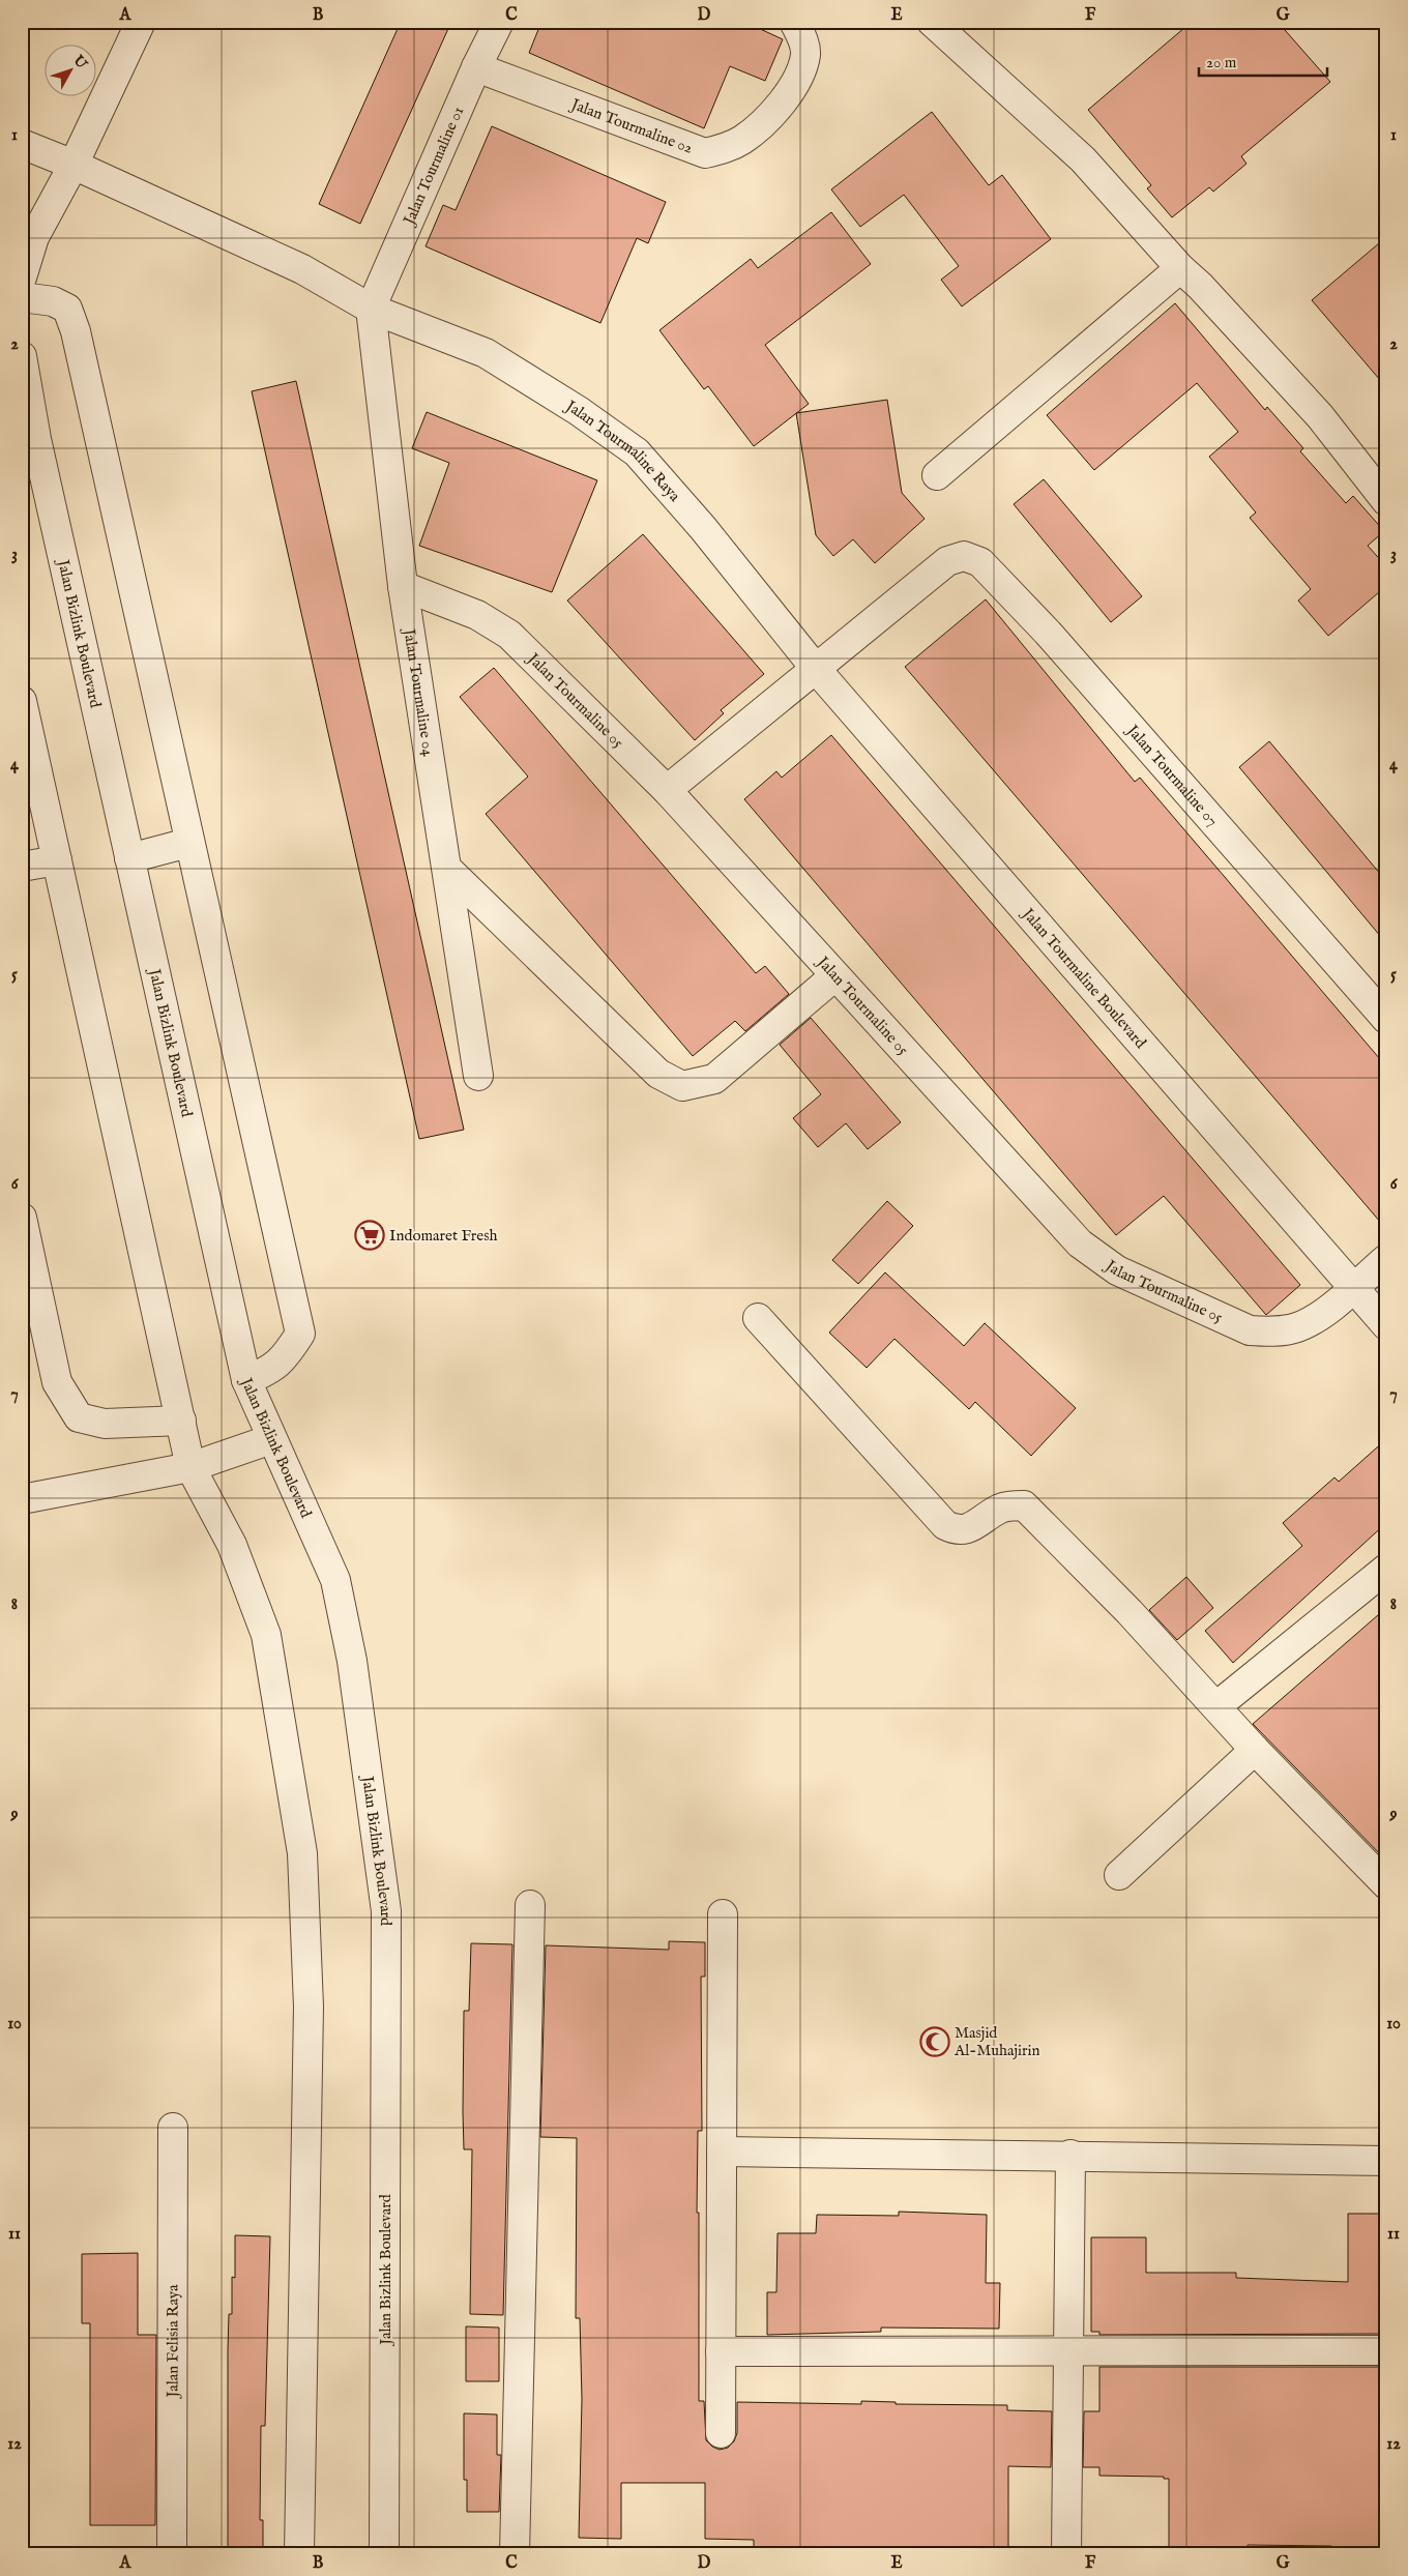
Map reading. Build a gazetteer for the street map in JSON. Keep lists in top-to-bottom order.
{
  "streets": {
    "street": [
      "Jalan Tourmaline 02",
      "Jalan Tourmaline 01",
      "Jalan Tourmaline Raya",
      "Jalan Bizlink Boulevard",
      "Jalan Tourmaline 04",
      "Jalan Tourmaline 05",
      "Jalan Tourmaline 07",
      "Jalan Tourmaline Boulevard",
      "Jalan Felisia Raya"
    ]
  },
  "crossings": [
    ["Jalan Tourmaline 02", "Jalan Tourmaline 01"],
    ["Jalan Tourmaline 01", "Jalan Tourmaline Raya"],
    ["Jalan Tourmaline 01", "Jalan Tourmaline 04"],
    ["Jalan Tourmaline Raya", "Jalan Tourmaline 04"],
    ["Jalan Tourmaline Raya", "Jalan Tourmaline 07"],
    ["Jalan Tourmaline Raya", "Jalan Tourmaline Boulevard"],
    ["Jalan Tourmaline 04", "Jalan Tourmaline 05"],
    ["Jalan Tourmaline 05", "Jalan Tourmaline Boulevard"],
    ["Jalan Tourmaline 07", "Jalan Tourmaline Boulevard"]
  ],
  "places": {
    "supermarket": ["Indomaret Fresh"],
    "mosque": ["Masjid Al-Muhajirin"]
  },
  "scale_bar": "20 m",
  "north": "top right",
  "grid": {
    "columns": [
      "A",
      "B",
      "C",
      "D",
      "E",
      "F",
      "G"
    ],
    "rows": [
      "1",
      "2",
      "3",
      "4",
      "5",
      "6",
      "7",
      "8",
      "9",
      "10",
      "11",
      "12"
    ]
  }
}
